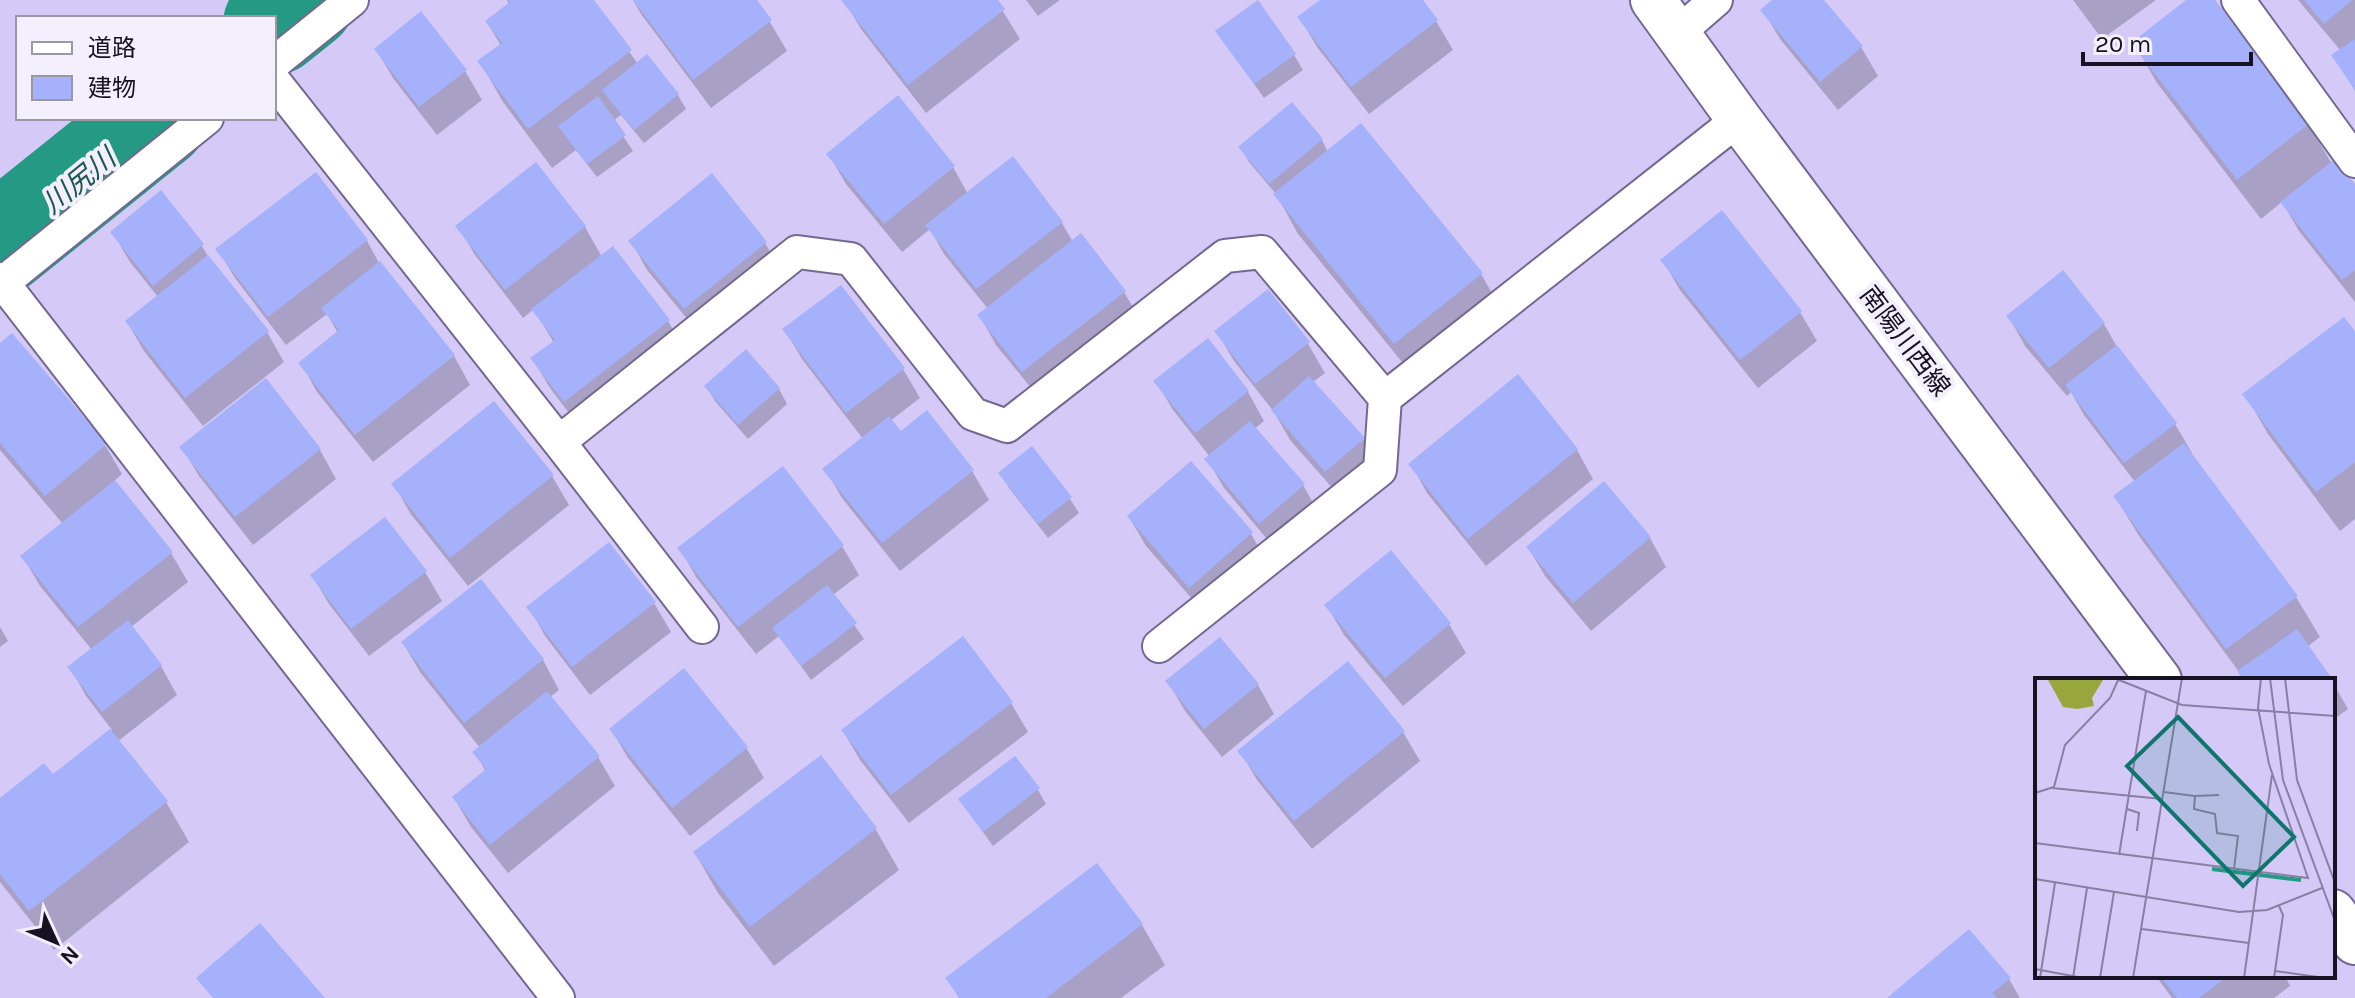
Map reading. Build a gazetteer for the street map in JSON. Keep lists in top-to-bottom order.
{
  "streets": {
    "main road": ["南陽川西線"]
  },
  "water": ["川尻川"],
  "legend": ["道路", "建物"],
  "scale_bar": "20 m",
  "north": "bottom right"
}
